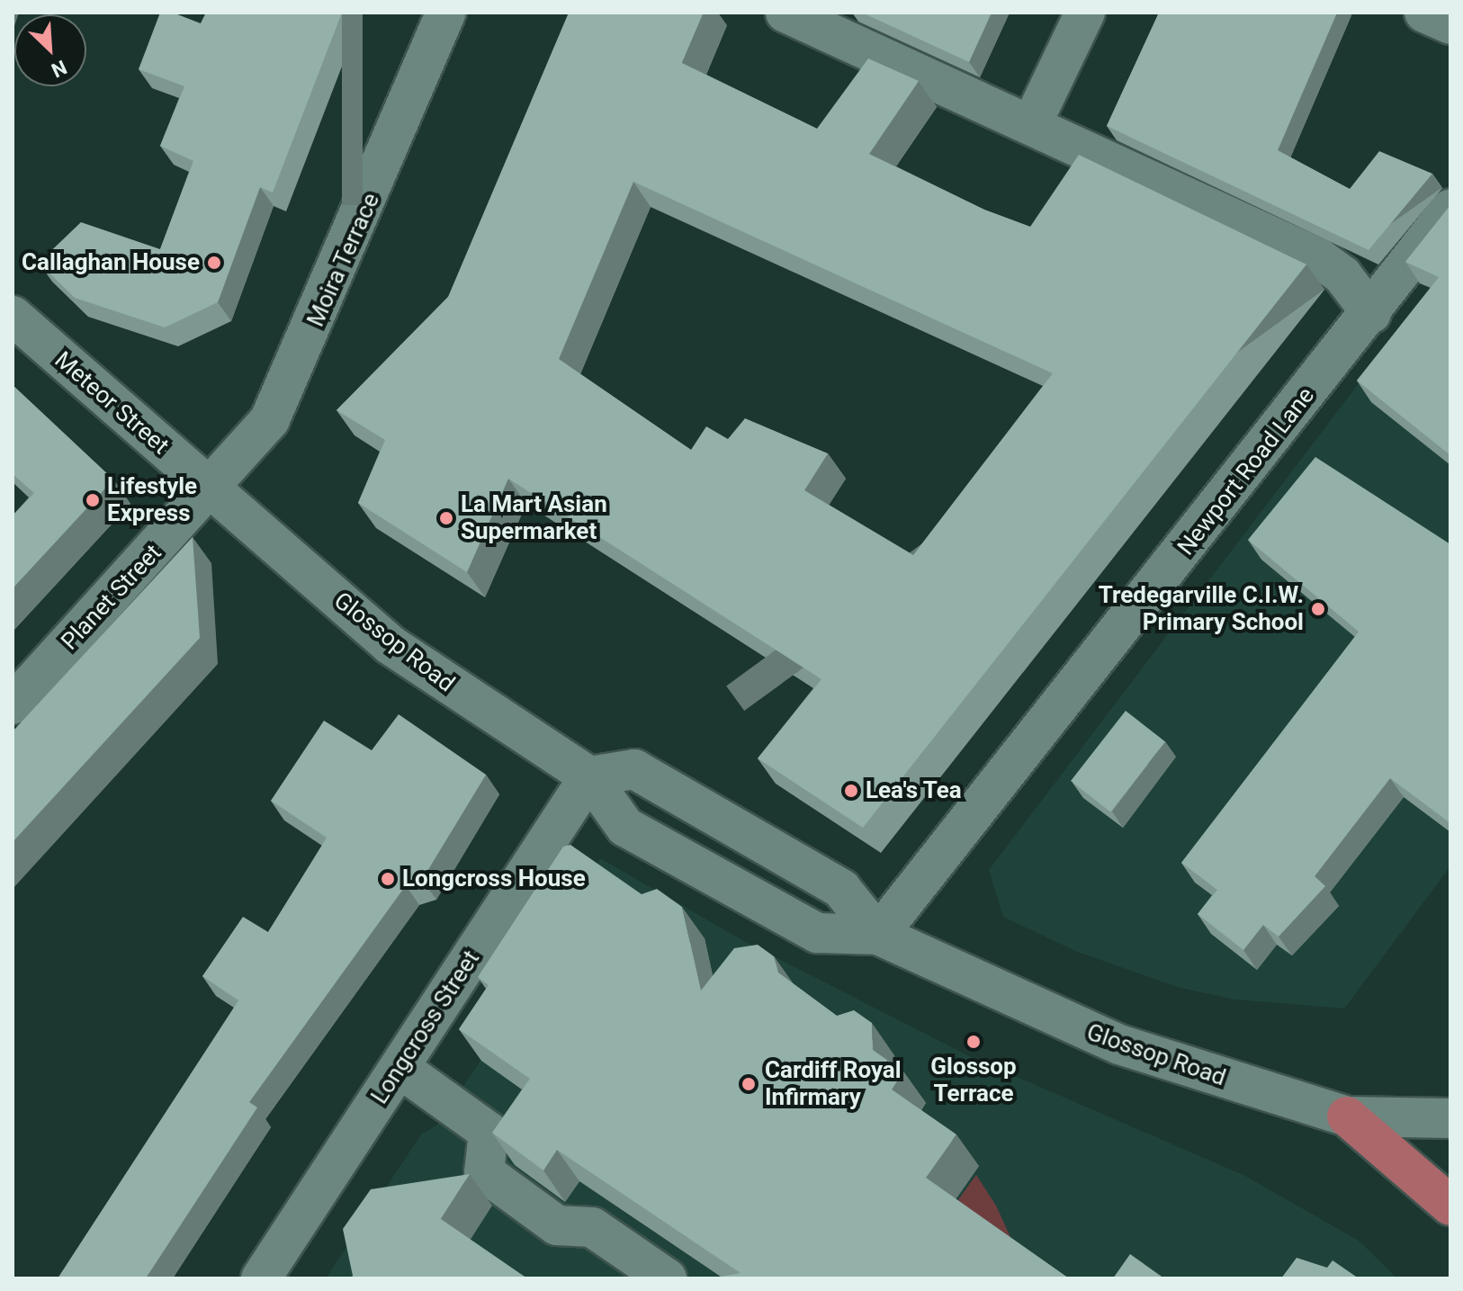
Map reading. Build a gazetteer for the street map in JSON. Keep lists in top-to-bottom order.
{
  "streets": {
    "street": [
      "Moira Terrace",
      "Meteor Street",
      "Newport Road Lane",
      "Planet Street",
      "Glossop Road",
      "Longcross Street"
    ]
  },
  "crossings": [
    ["Moira Terrace", "Meteor Street"],
    ["Moira Terrace", "Planet Street"],
    ["Moira Terrace", "Glossop Road"],
    ["Meteor Street", "Planet Street"],
    ["Meteor Street", "Glossop Road"],
    ["Newport Road Lane", "Glossop Road"],
    ["Planet Street", "Glossop Road"],
    ["Glossop Road", "Longcross Street"]
  ],
  "places": [
    "Callaghan House",
    "Lifestyle Express",
    "La Mart Asian Supermarket",
    "Tredegarville C.I.W. Primary School",
    "Lea's Tea",
    "Longcross House",
    "Glossop Terrace",
    "Cardiff Royal Infirmary"
  ],
  "north": "bottom right"
}
